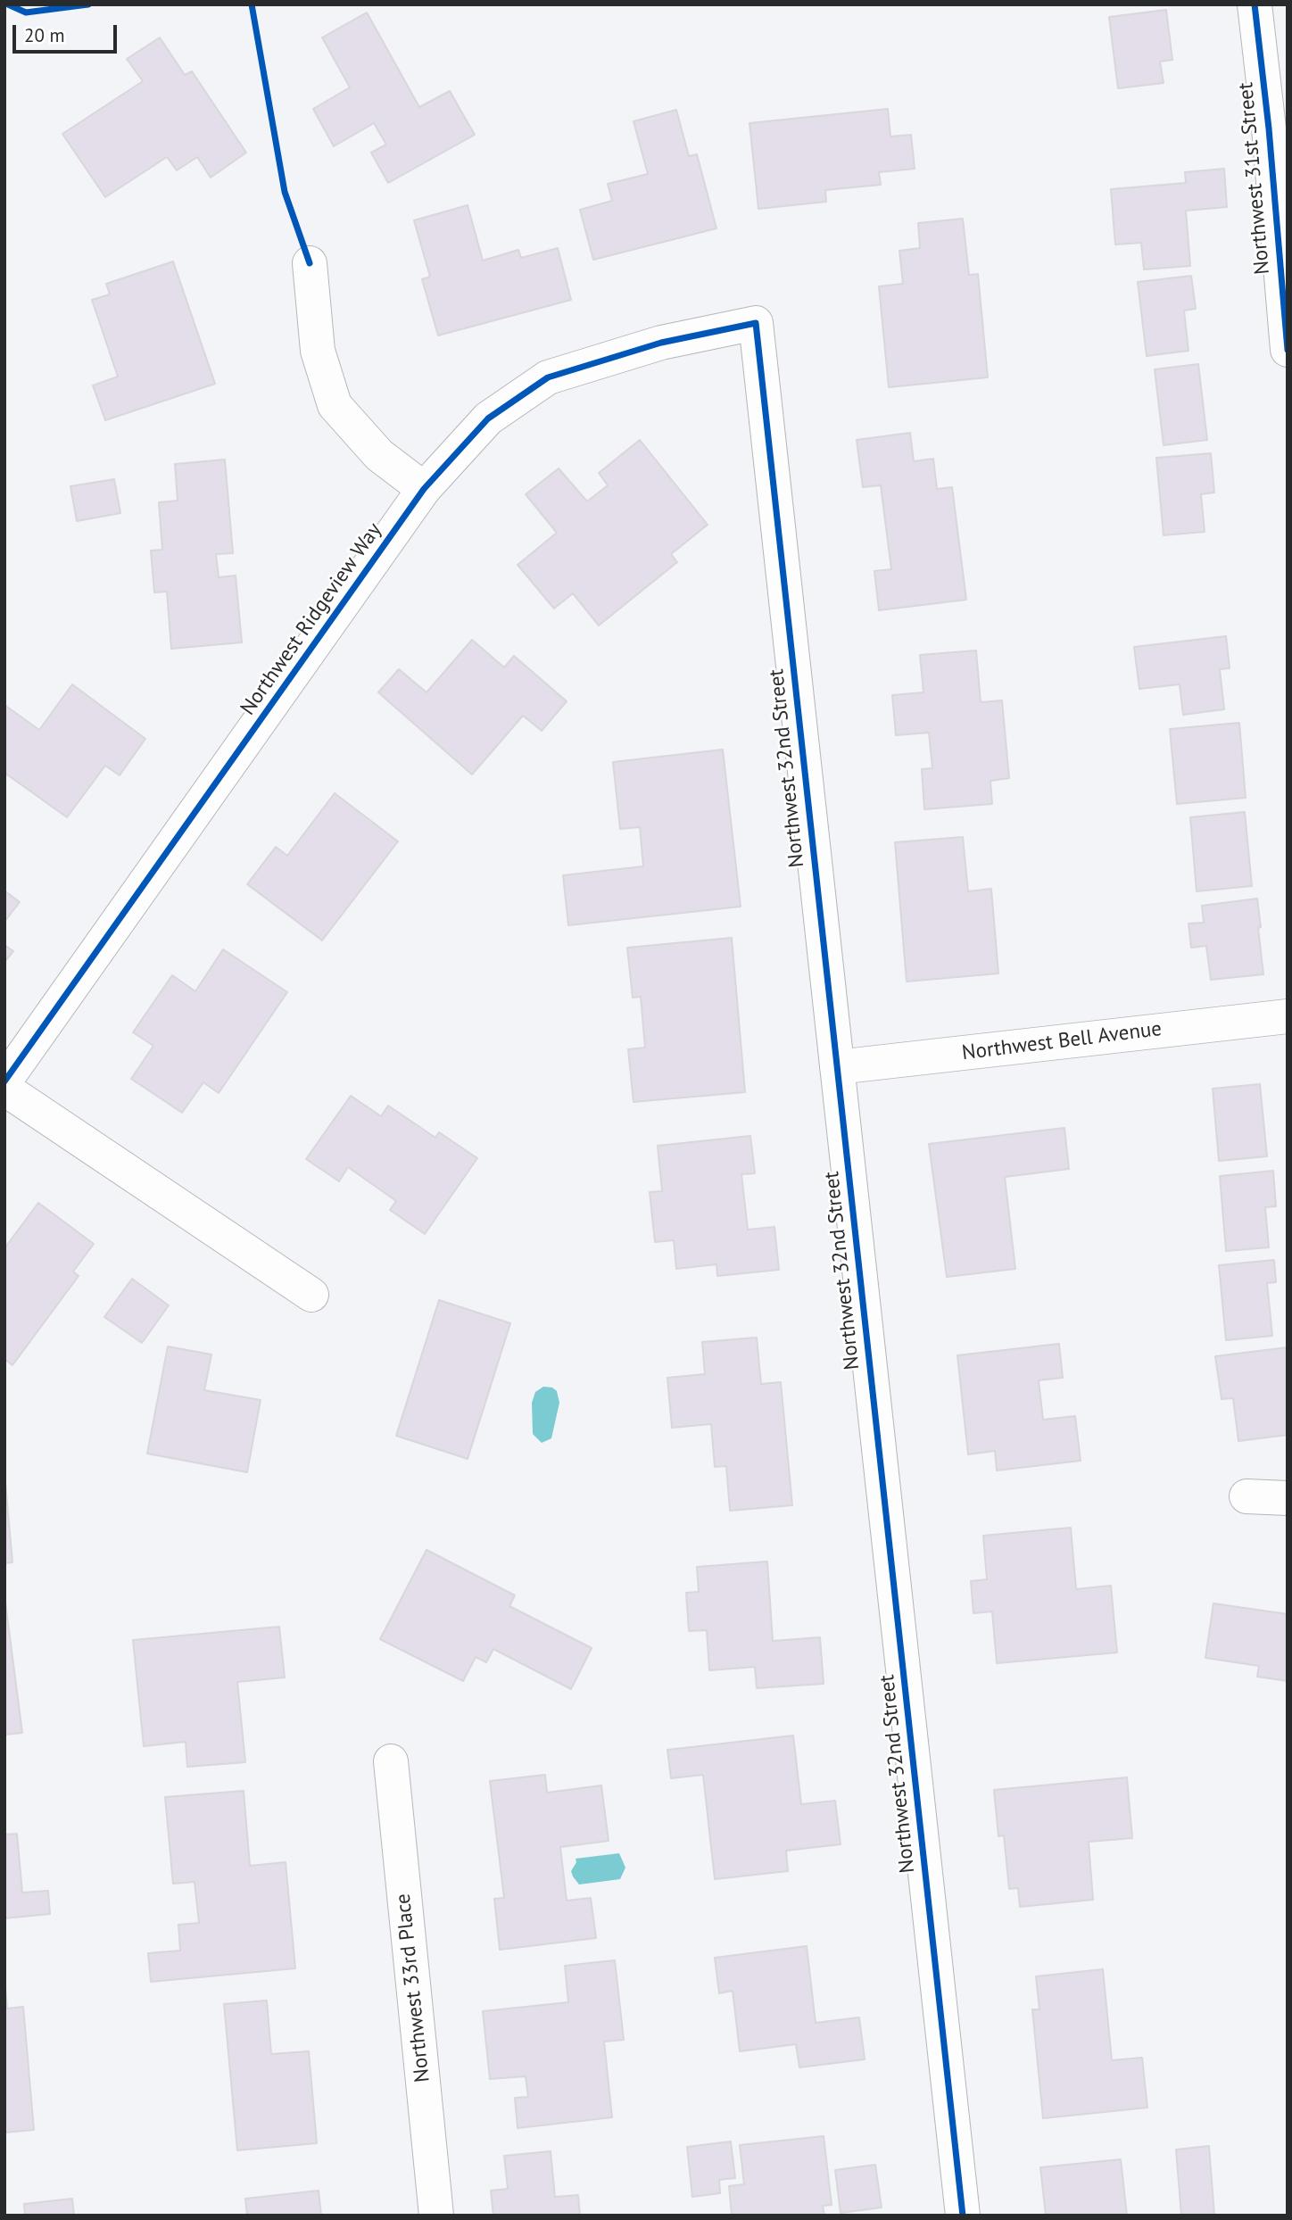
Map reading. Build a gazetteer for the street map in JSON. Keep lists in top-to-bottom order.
{
  "streets": {
    "street": [
      "Northwest 31st Street",
      "Northwest Ridgeview Way",
      "Northwest 32nd Street",
      "Northwest Bell Avenue",
      "Northwest 33rd Place"
    ]
  },
  "crossings": [
    ["Northwest Ridgeview Way", "Northwest 32nd Street"],
    ["Northwest 32nd Street", "Northwest Bell Avenue"]
  ],
  "scale_bar": "20 m"
}
